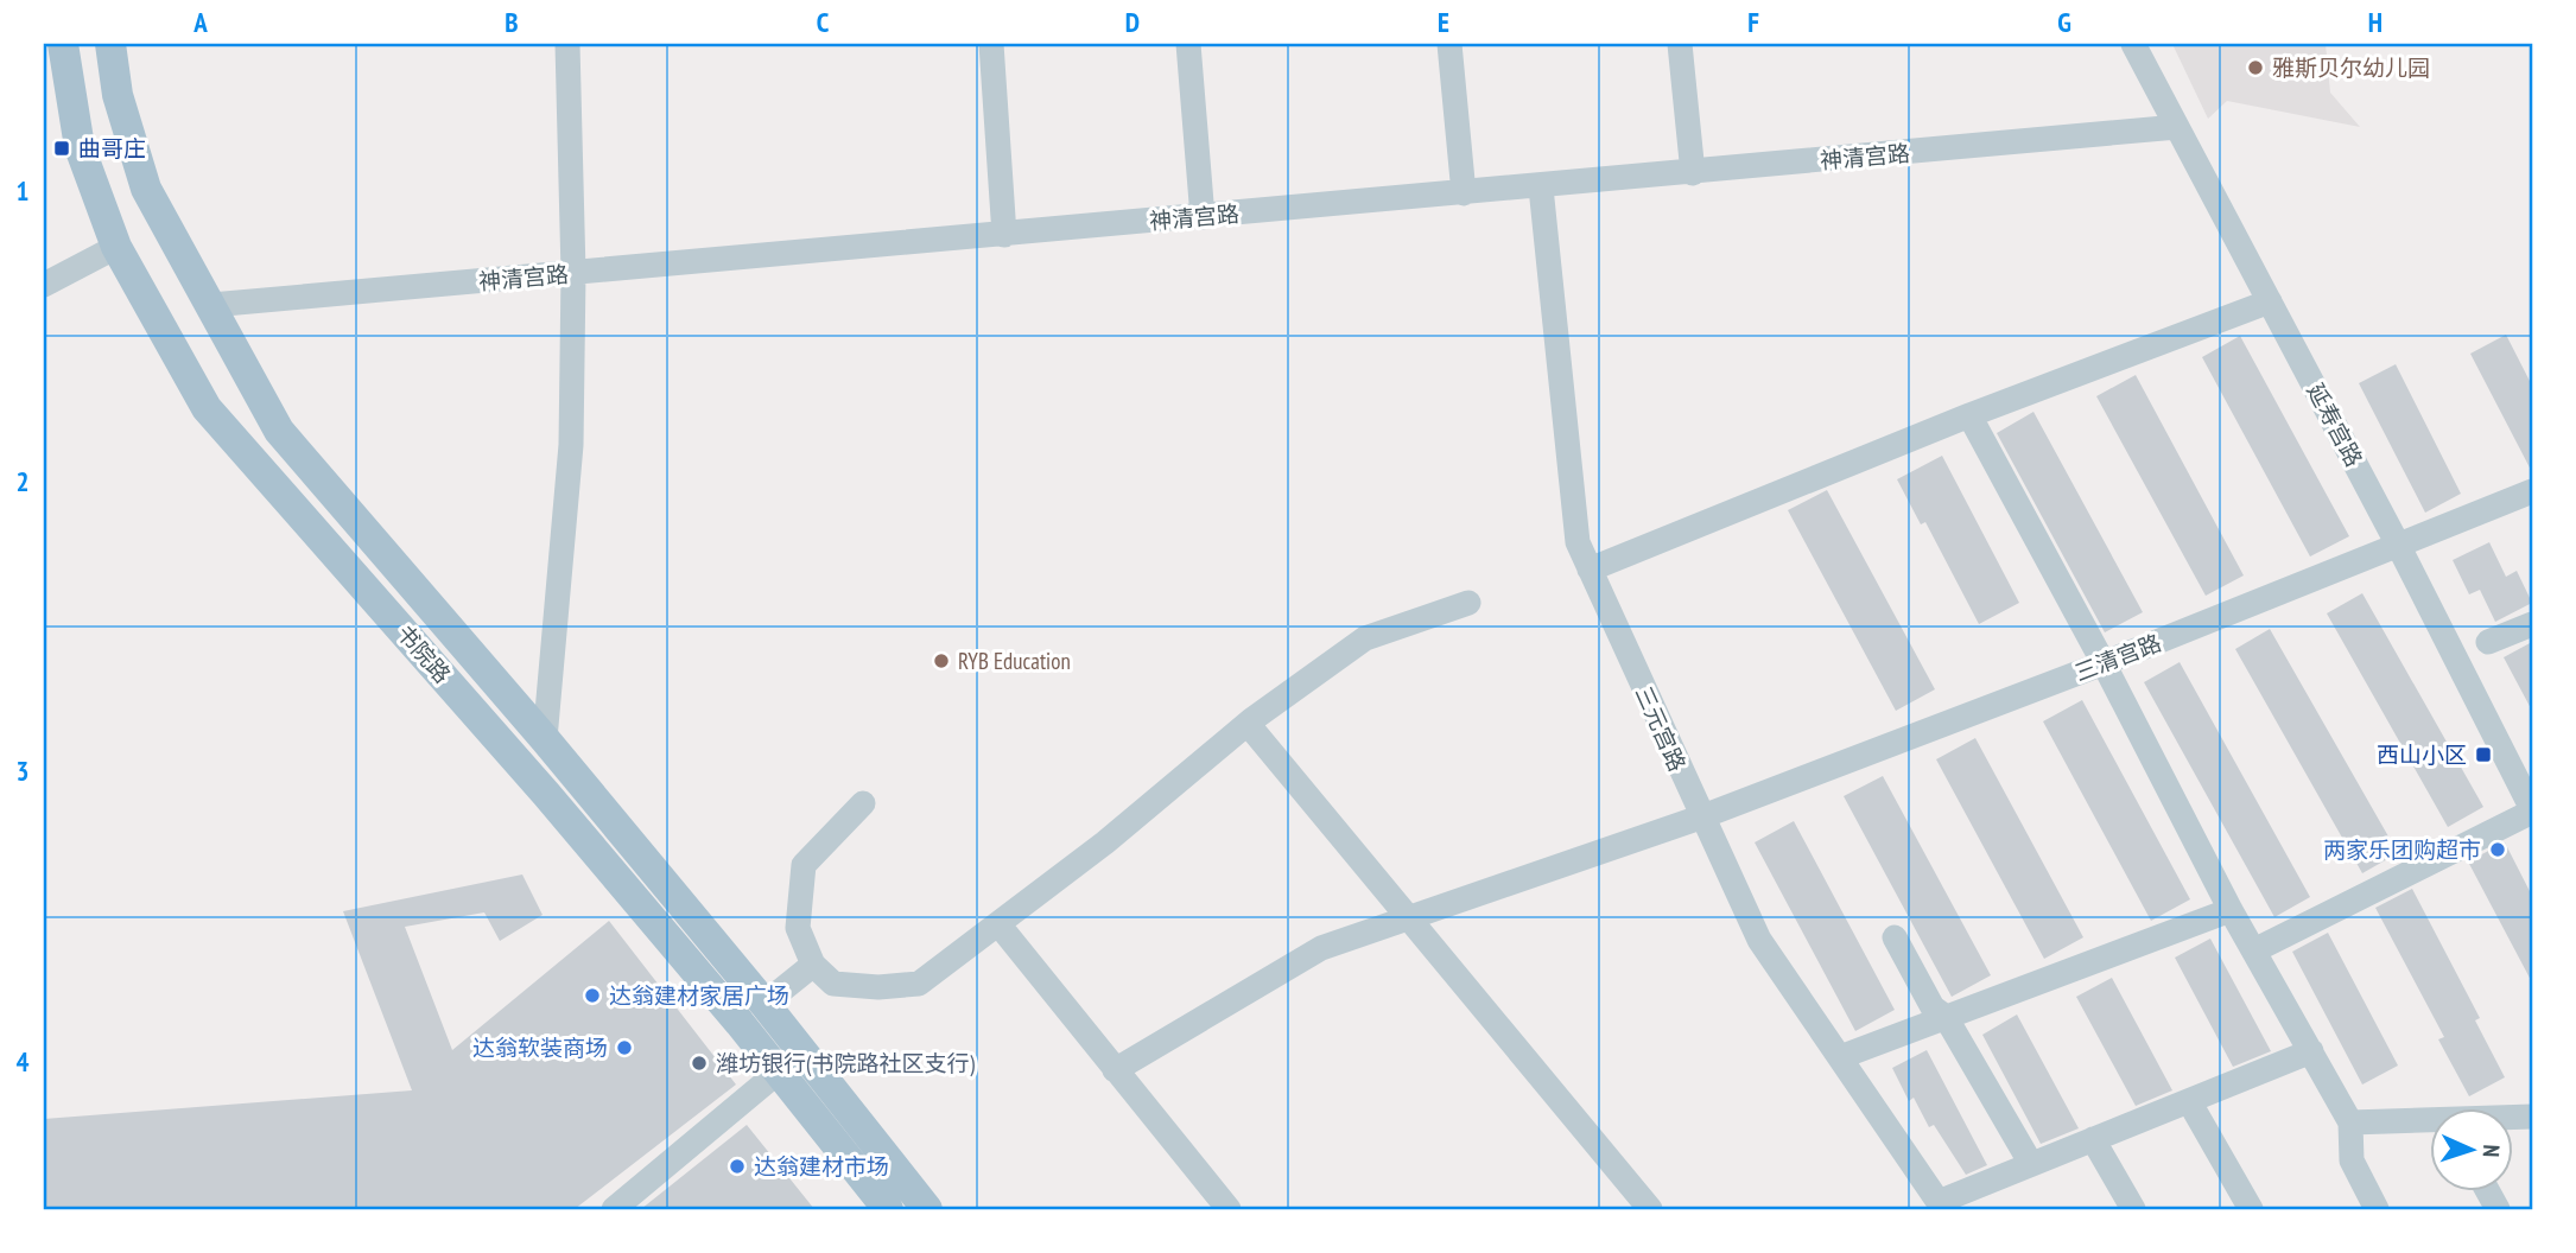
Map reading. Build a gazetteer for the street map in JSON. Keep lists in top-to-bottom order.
{
  "streets": {
    "main road": ["书院路"],
    "street": [
      "神清宫路",
      "延寿宫路",
      "三清宫路",
      "三元宫路"
    ]
  },
  "crossings": [
    ["神清宫路", "延寿宫路"],
    ["神清宫路", "书院路"],
    ["神清宫路", "三元宫路"],
    ["延寿宫路", "三清宫路"],
    ["三清宫路", "三元宫路"]
  ],
  "places": {
    "other": [
      "雅斯贝尔幼儿园",
      "RYB Education",
      "两家乐团购超市",
      "达翁建材家居广场",
      "达翁软装商场",
      "潍坊银行(书院路社区支行)",
      "达翁建材市场"
    ],
    "transit": ["曲哥庄", "西山小区"]
  },
  "north": "right",
  "grid": {
    "columns": [
      "A",
      "B",
      "C",
      "D",
      "E",
      "F",
      "G",
      "H"
    ],
    "rows": [
      "1",
      "2",
      "3",
      "4"
    ]
  }
}
